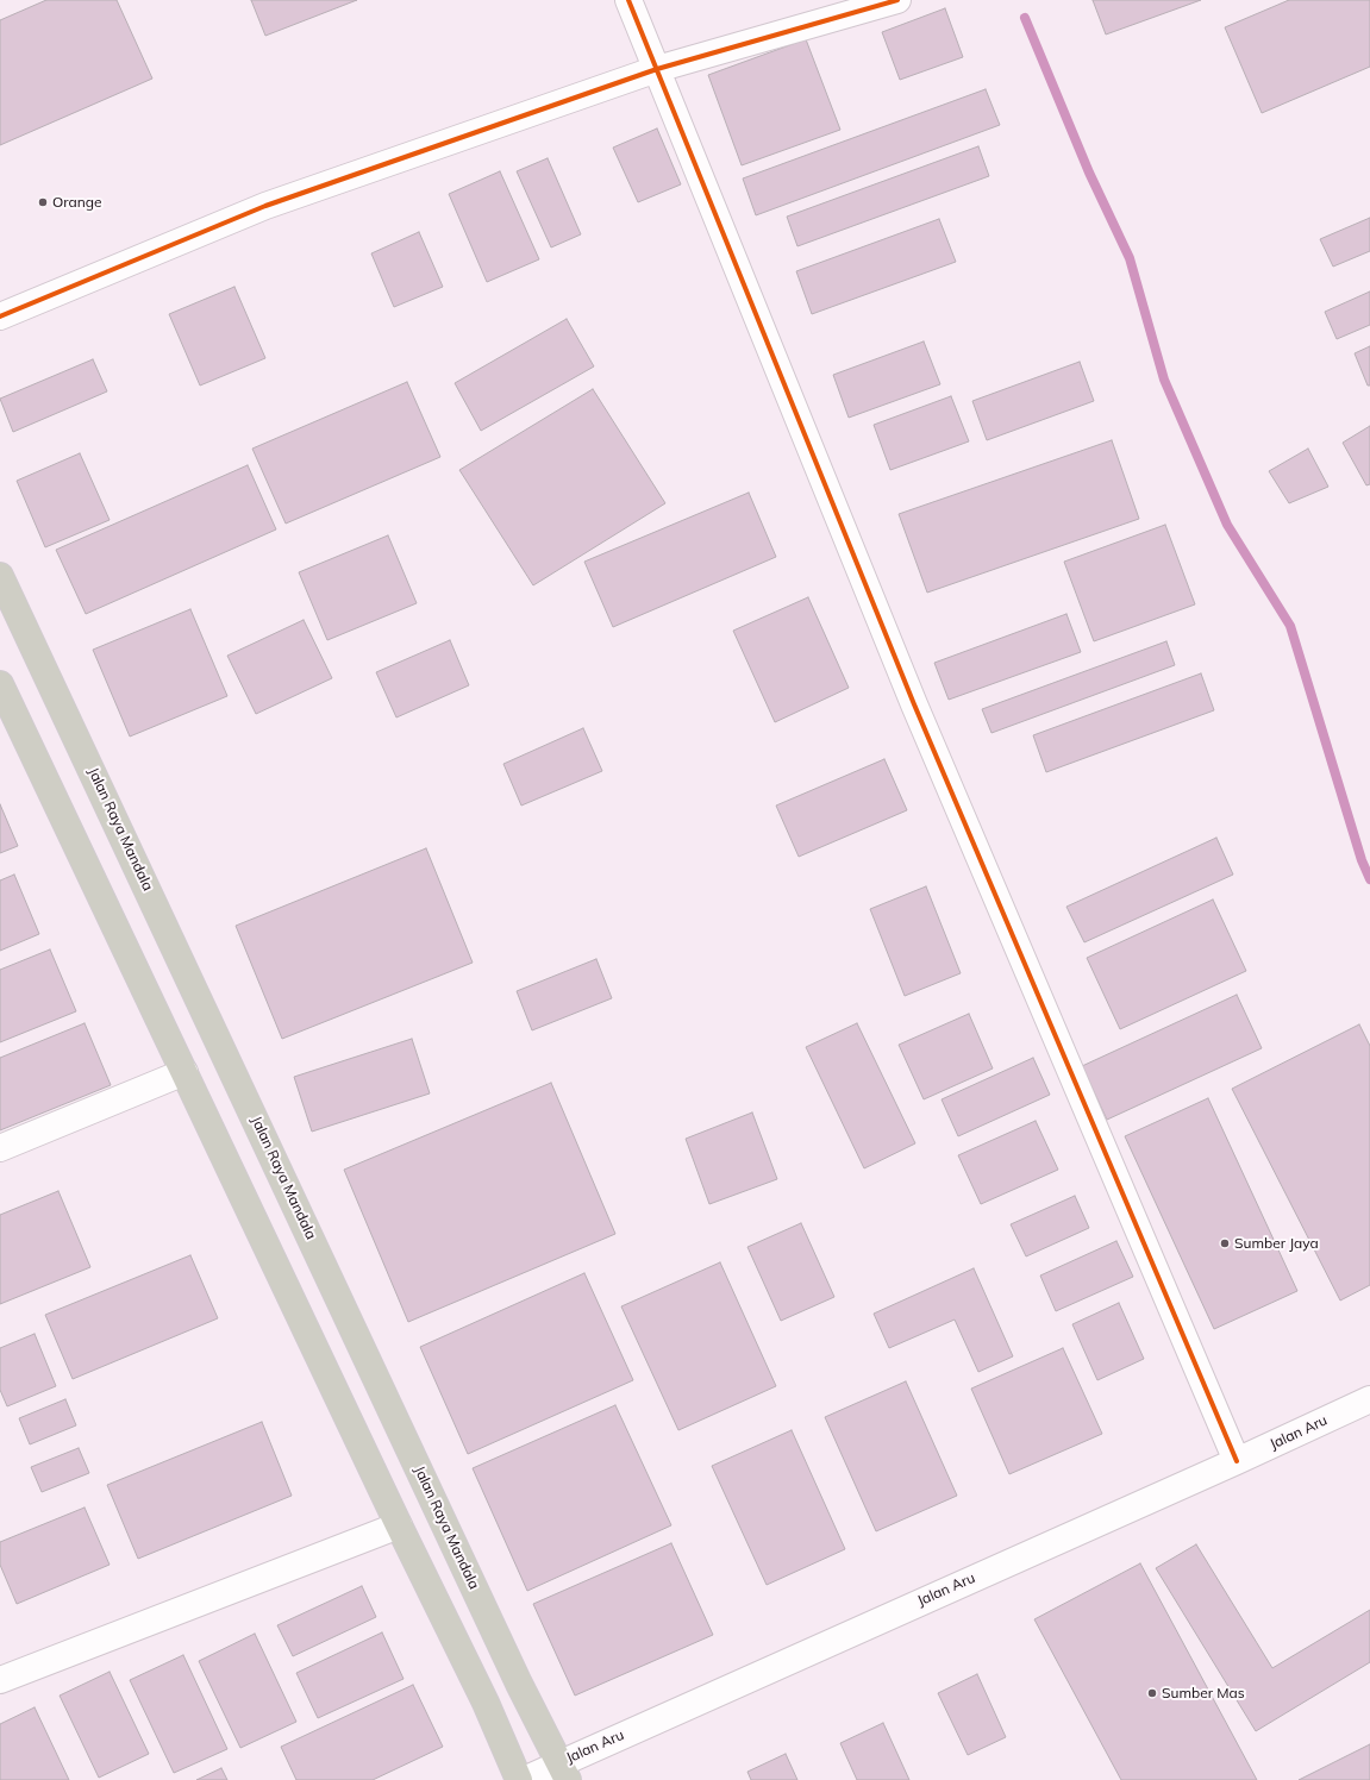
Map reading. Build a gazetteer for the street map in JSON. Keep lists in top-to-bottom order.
{
  "streets": {
    "highway": ["Jalan Raya Mandala"],
    "street": ["Jalan Aru"]
  },
  "crossings": [
    ["Jalan Raya Mandala", "Jalan Aru"]
  ],
  "places": ["Orange", "Sumber Jaya", "Sumber Mas"]
}
